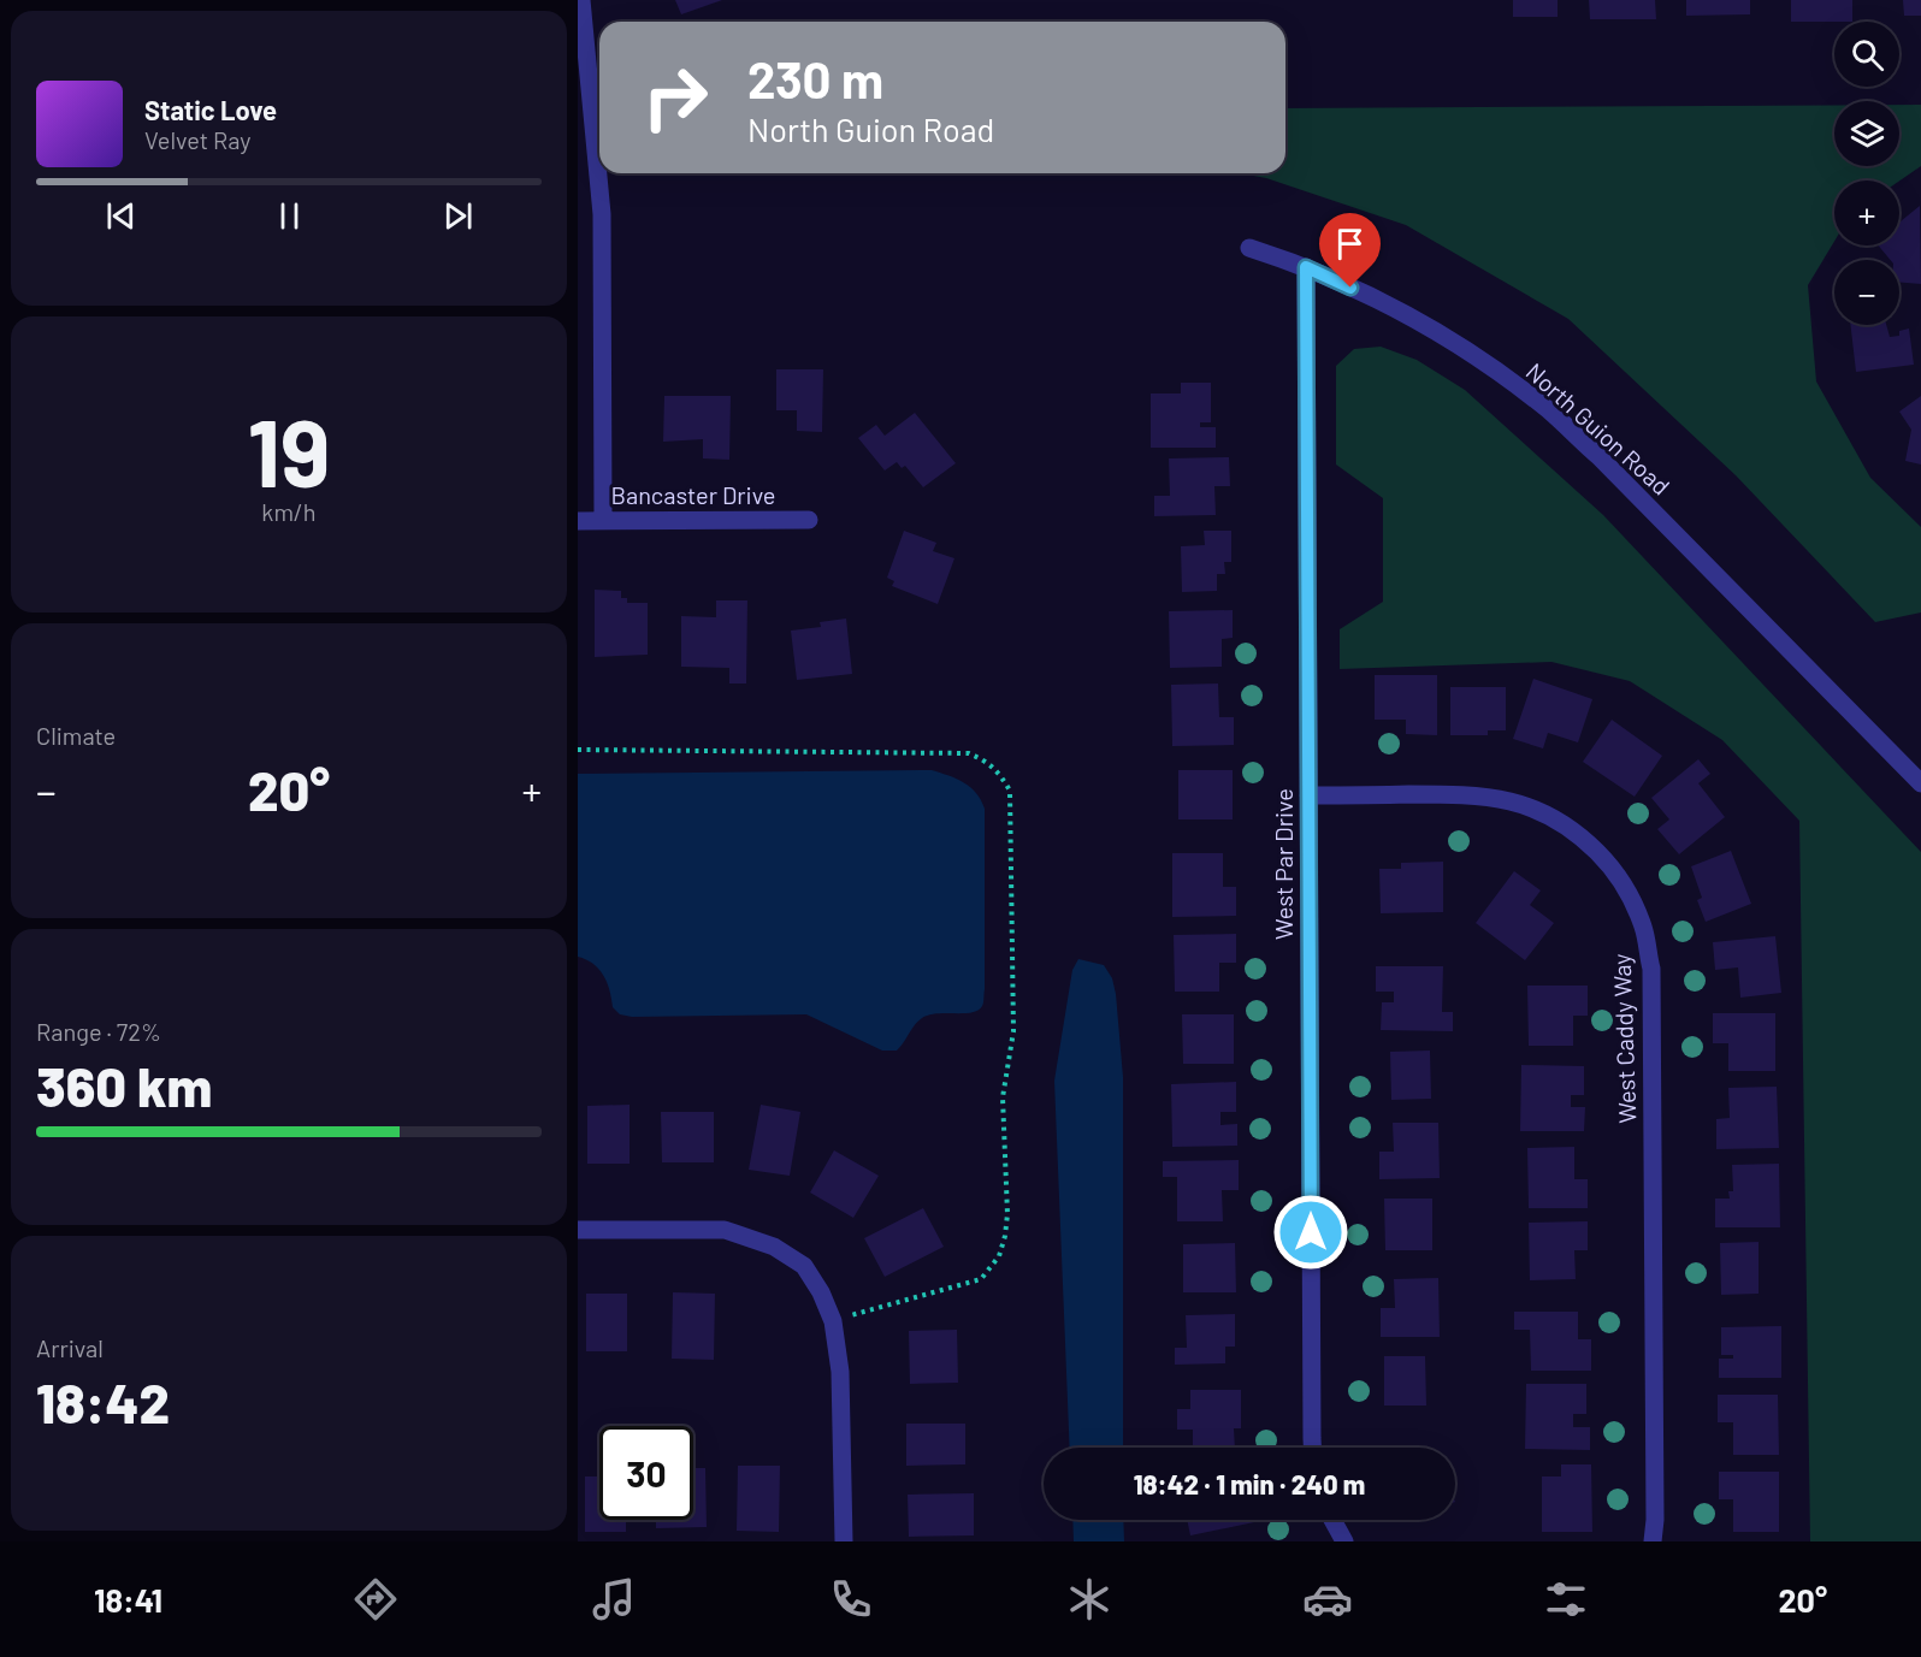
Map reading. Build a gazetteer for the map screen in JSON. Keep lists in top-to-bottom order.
{
  "streets": {
    "street": [
      "North Guion Road",
      "Bancaster Drive",
      "West Par Drive",
      "West Caddy Way"
    ]
  },
  "crossings": [
    ["North Guion Road", "West Par Drive"],
    ["West Par Drive", "West Caddy Way"]
  ],
  "page": {
    "map_buttons": ["+", "−"],
    "turn": ["230 m", "North Guion Road"],
    "song": ["Static Love", "Velvet Ray"],
    "tile": [
      ["19", "km/h"],
      "Climate",
      ["Range · 72%", "360 km"],
      ["Arrival", "18:42"]
    ],
    "heat": ["−", "20°", "+"],
    "limit": "30",
    "trip": "18:42 · 1 min · 240 m",
    "tabs": ["18:41", "20°"]
  }
}
